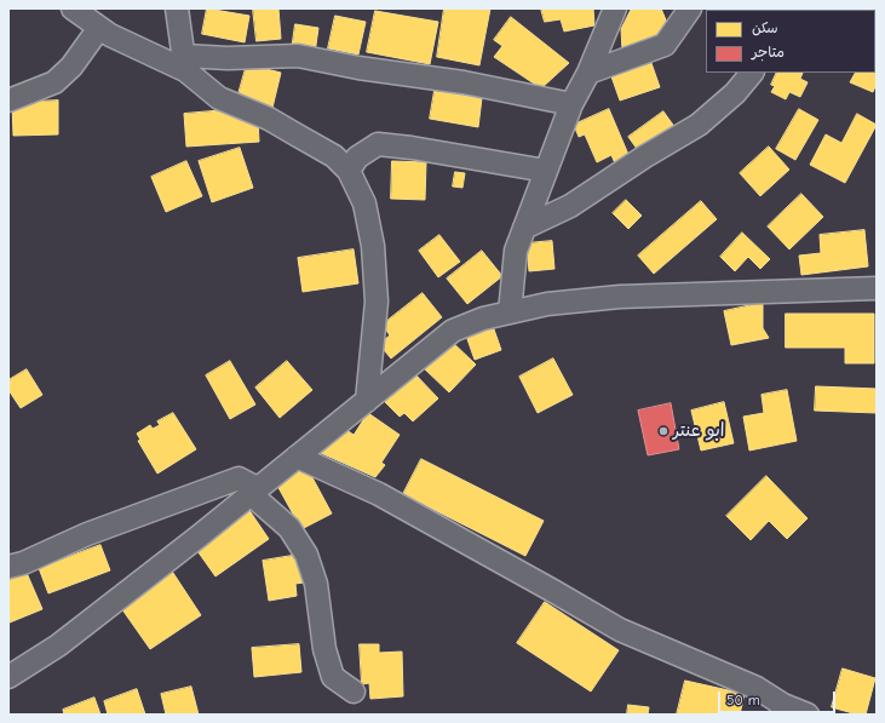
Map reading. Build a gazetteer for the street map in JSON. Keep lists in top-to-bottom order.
{
  "places": ["ابو عنتر"],
  "legend": ["سكن", "متاجر"],
  "scale_bar": "50 m"
}
